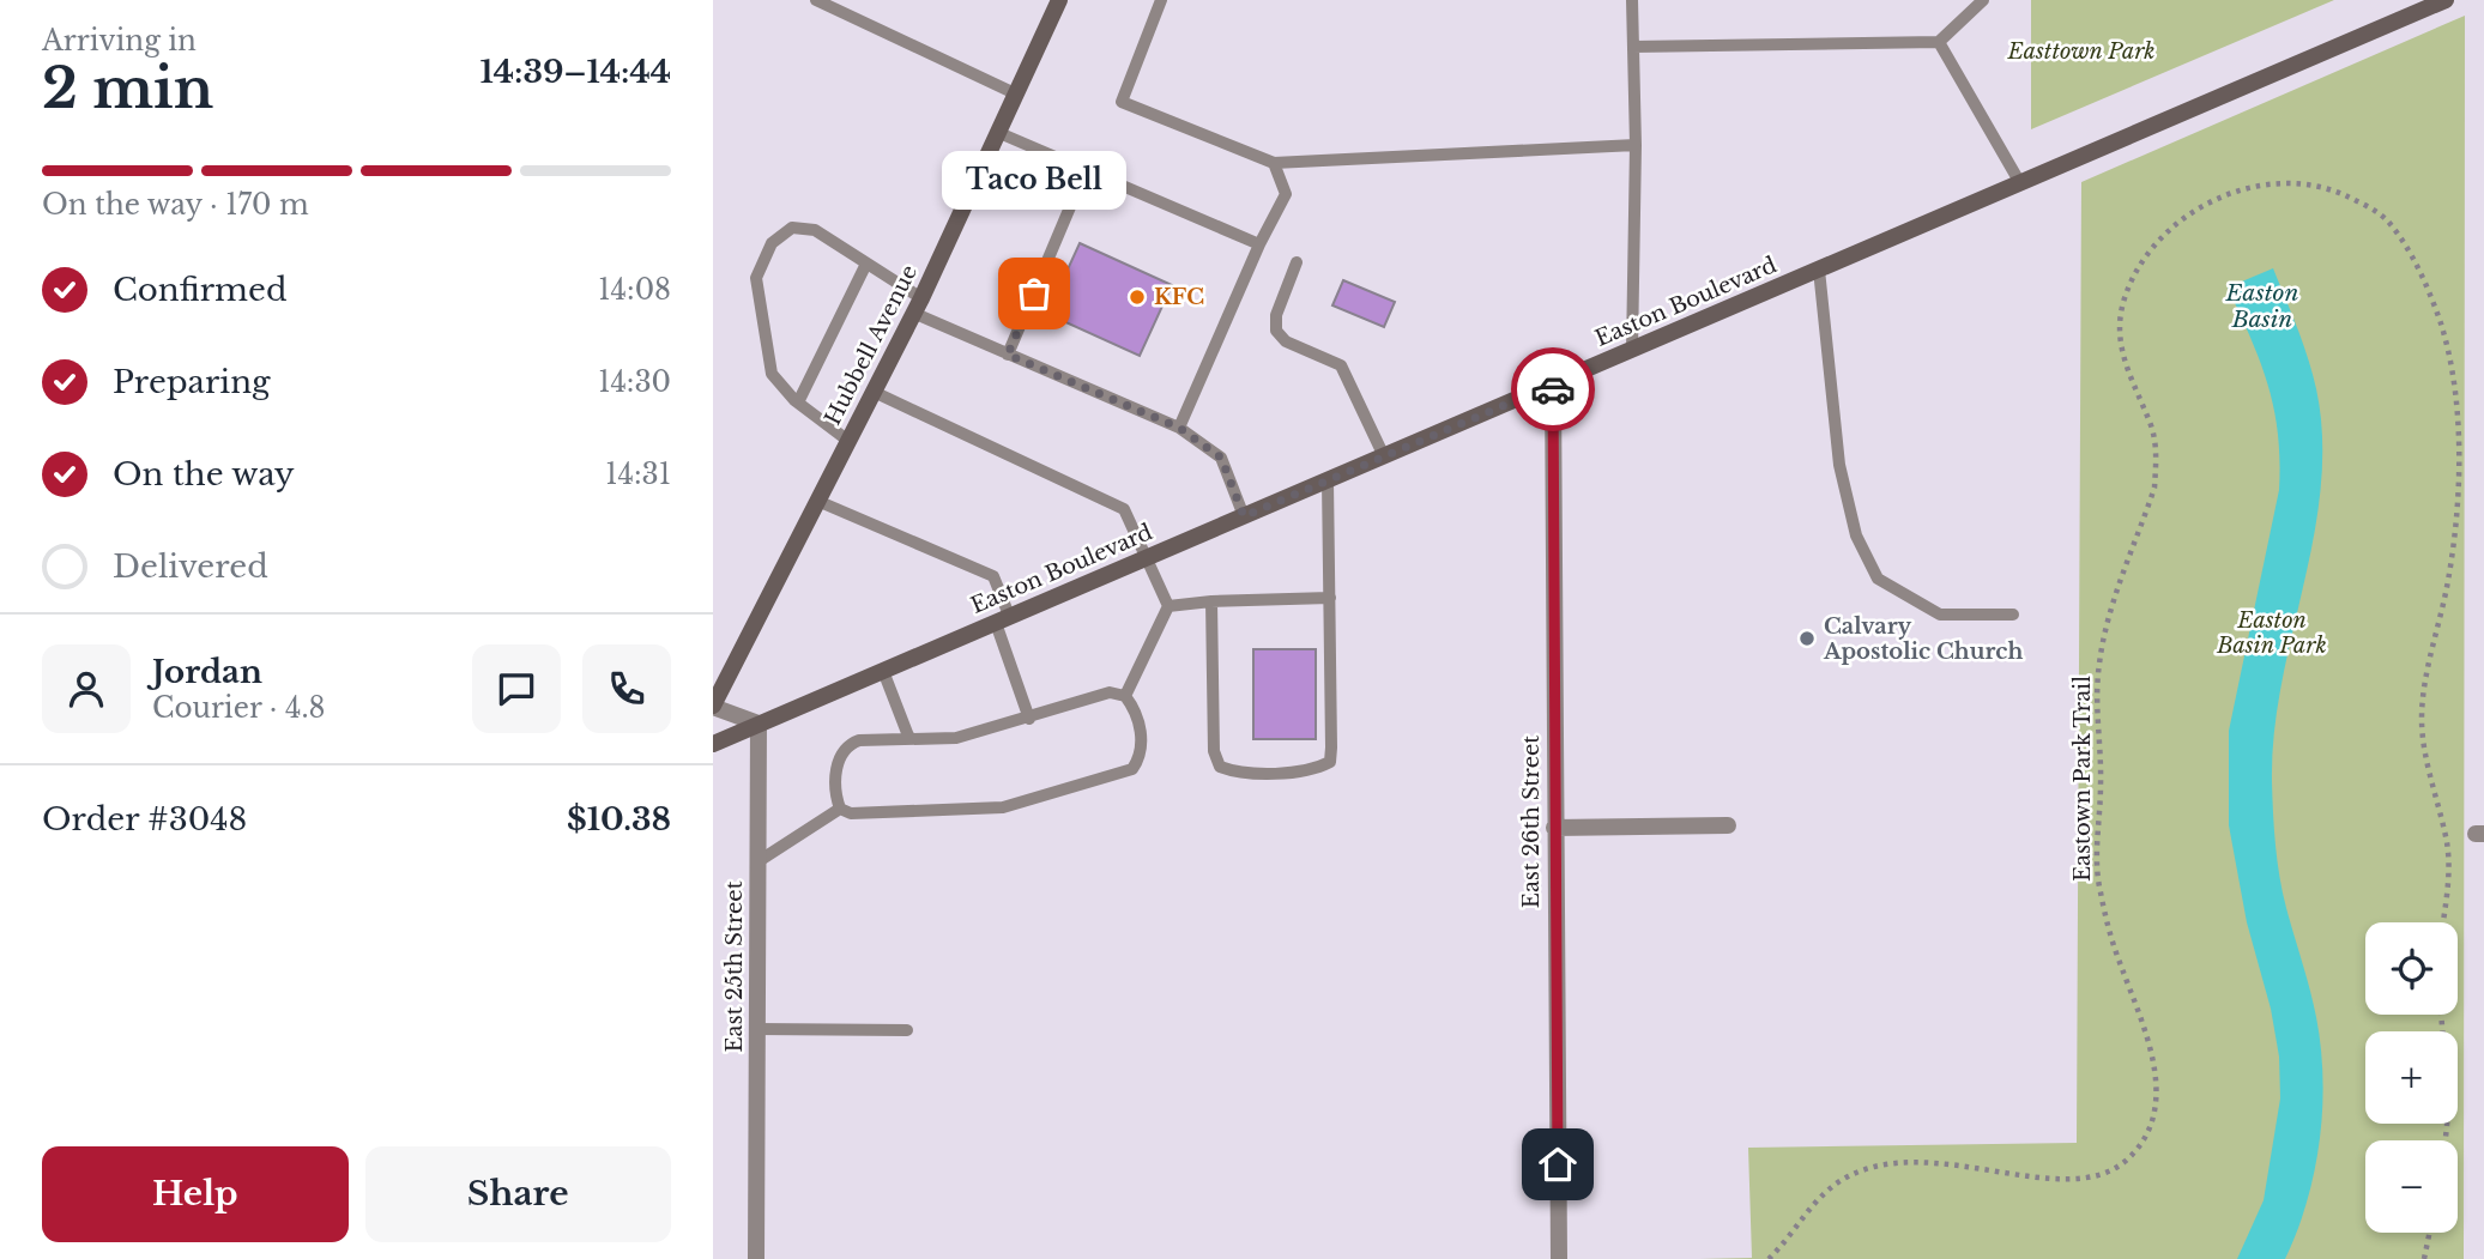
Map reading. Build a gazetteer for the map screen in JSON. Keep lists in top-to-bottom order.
{
  "streets": {
    "main road": ["Easton Boulevard", "Hubbell Avenue"],
    "street": ["East 26th Street", "East 25th Street"],
    "path": ["Eastown Park Trail"]
  },
  "crossings": [
    ["Easton Boulevard", "East 26th Street"],
    ["Easton Boulevard", "East 25th Street"]
  ],
  "water": ["Easton Basin"],
  "parks": ["Easttown Park", "Easton Basin Park"],
  "places": ["Taco Bell", "KFC", "Calvary Apostolic Church"],
  "page": {
    "heading": ["2 min", "Arriving in", "14:39–14:44"],
    "panel": [
      "Jordan",
      "Courier · 4.8",
      "Order #3048",
      "$10.38"
    ],
    "bar": "On the way · 170 m",
    "bubble": "Taco Bell",
    "list": [
      ["Confirmed", "14:08"],
      ["Preparing", "14:30"],
      ["On the way", "14:31"],
      "Delivered"
    ],
    "map_buttons": ["+", "−"],
    "buttons": ["Help", "Share"]
  }
}
